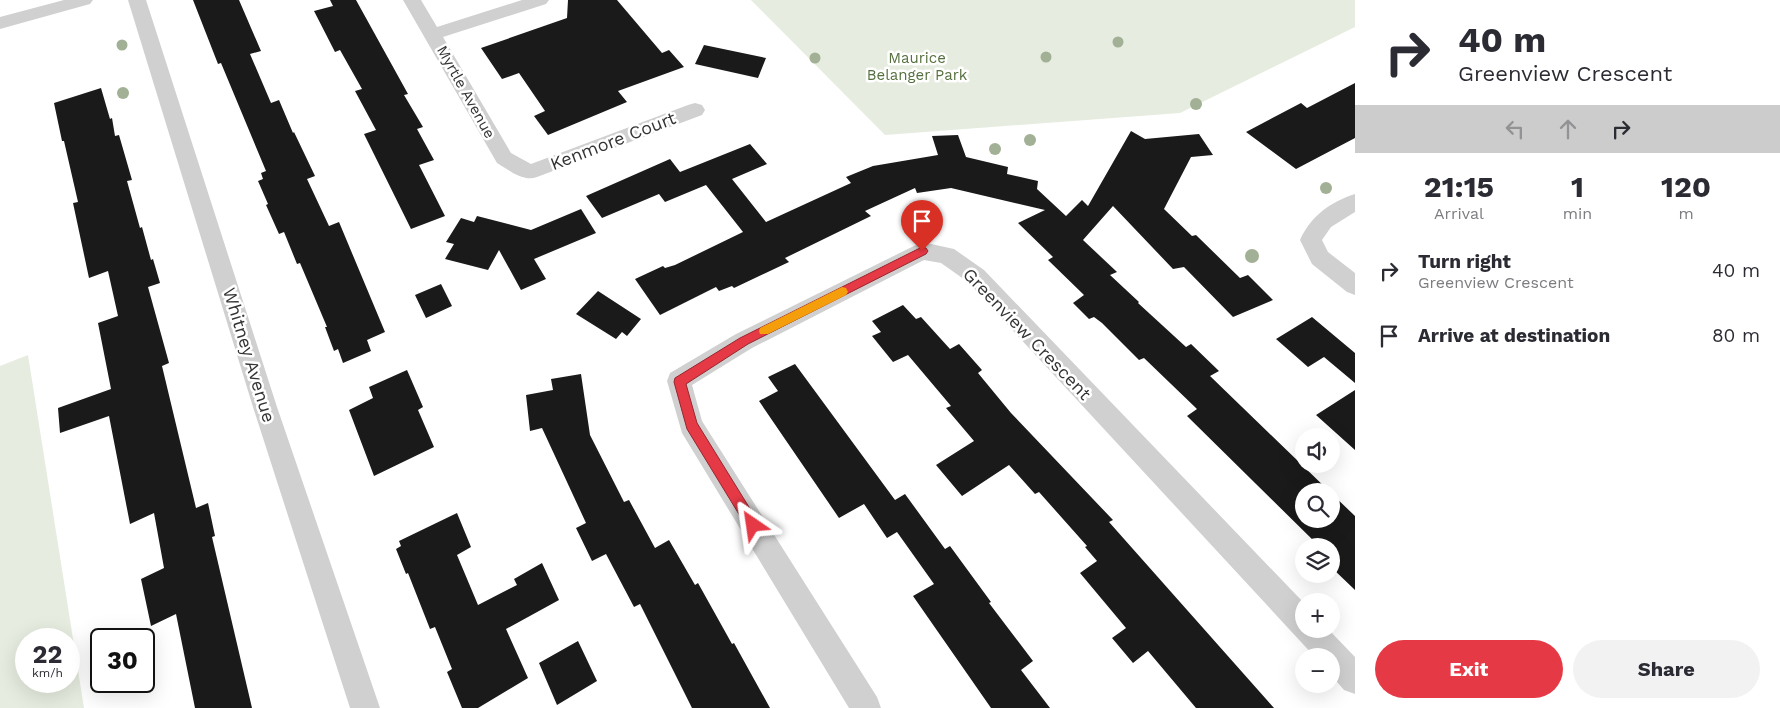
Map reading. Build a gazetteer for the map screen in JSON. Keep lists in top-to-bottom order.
{
  "streets": {
    "street": [
      "Myrtle Avenue",
      "Kenmore Court",
      "Greenview Crescent",
      "Whitney Avenue"
    ]
  },
  "crossings": [
    ["Myrtle Avenue", "Kenmore Court"]
  ],
  "parks": ["Maurice Belanger Park"],
  "page": {
    "turn": ["40 m", "Greenview Crescent"],
    "eta": [
      "21:15",
      "Arrival",
      "1",
      "min",
      "120",
      "m"
    ],
    "list": [
      {
        "name": "Turn right",
        "note": "Greenview Crescent",
        "value": "40 m"
      },
      {
        "name": "Arrive at destination",
        "value": "80 m"
      }
    ],
    "map_buttons": ["+", "−"],
    "speed": "22 km/h",
    "limit": "30",
    "buttons": ["Exit", "Share"]
  }
}
